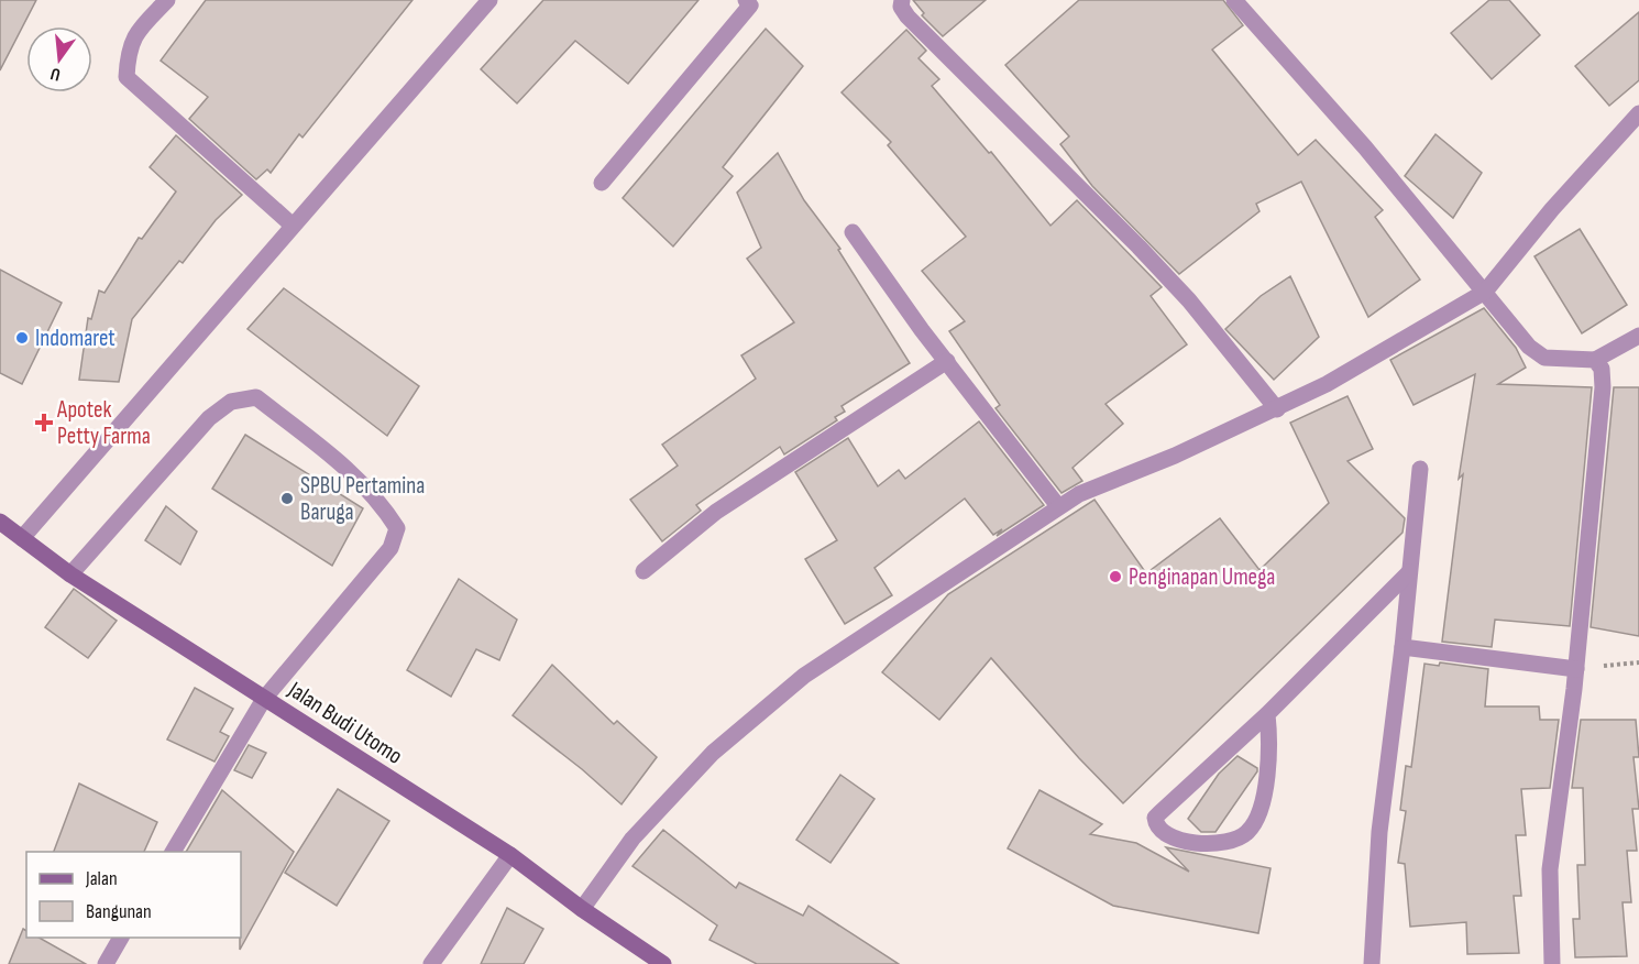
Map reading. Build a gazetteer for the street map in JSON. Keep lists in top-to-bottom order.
{
  "streets": {
    "main road": ["Jalan Budi Utomo"]
  },
  "places": {
    "other": ["Indomaret", "SPBU Pertamina Baruga", "Penginapan Umega"],
    "health": ["Apotek Petty Farma"]
  },
  "legend": ["Jalan", "Bangunan"],
  "north": "bottom"
}
